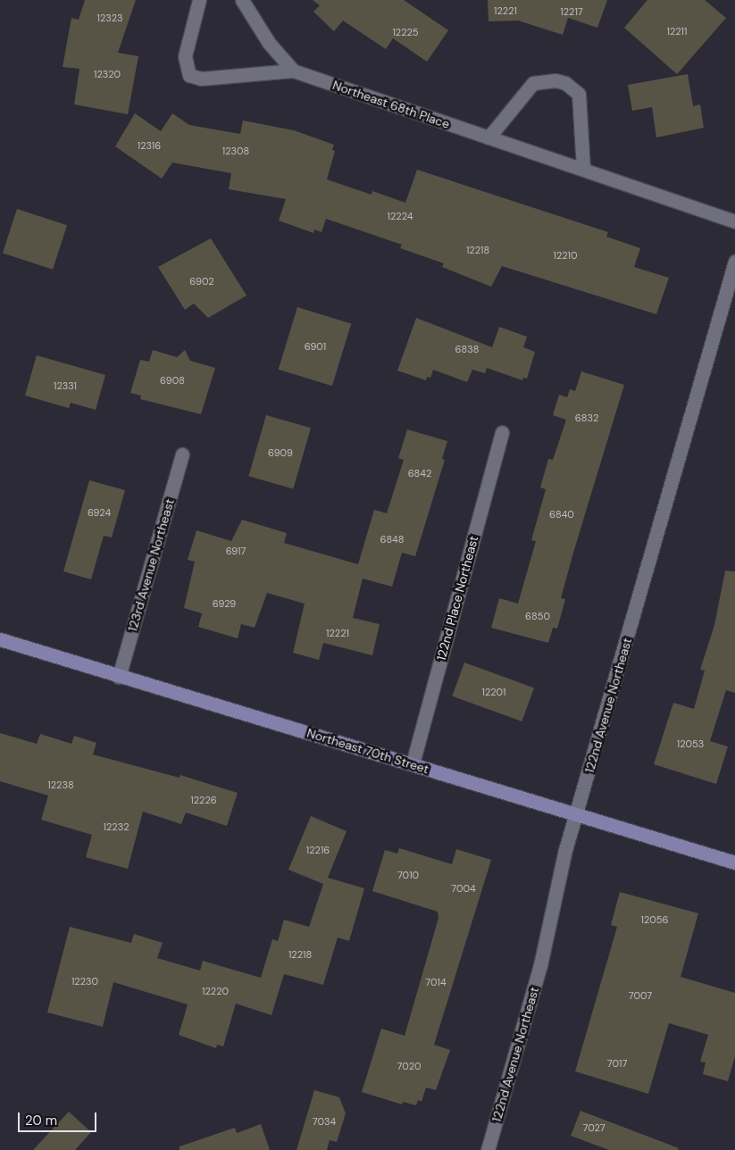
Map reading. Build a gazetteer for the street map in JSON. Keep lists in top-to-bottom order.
{
  "streets": {
    "main road": ["Northeast 70th Street"],
    "street": [
      "Northeast 68th Place",
      "123rd Avenue Northeast",
      "122nd Place Northeast",
      "122nd Avenue Northeast"
    ]
  },
  "crossings": [
    ["123rd Avenue Northeast", "Northeast 70th Street"],
    ["122nd Place Northeast", "Northeast 70th Street"],
    ["122nd Avenue Northeast", "Northeast 70th Street"]
  ],
  "house_numbers": [
    "12221",
    "12217",
    "12323",
    "12211",
    "12225",
    "12320",
    "12316",
    "12308",
    "12224",
    "12218",
    "12210",
    "6902",
    "6901",
    "6838",
    "6908",
    "12331",
    "6832",
    "6909",
    "6842",
    "6924",
    "6840",
    "6848",
    "6917",
    "6929",
    "6850",
    "12221",
    "12201",
    "12053",
    "12238",
    "12226",
    "12232",
    "12216",
    "7010",
    "7004",
    "12056",
    "12218",
    "12230",
    "7014",
    "12220",
    "7007",
    "7017",
    "7020",
    "7034",
    "7027"
  ],
  "scale_bar": "20 m"
}
